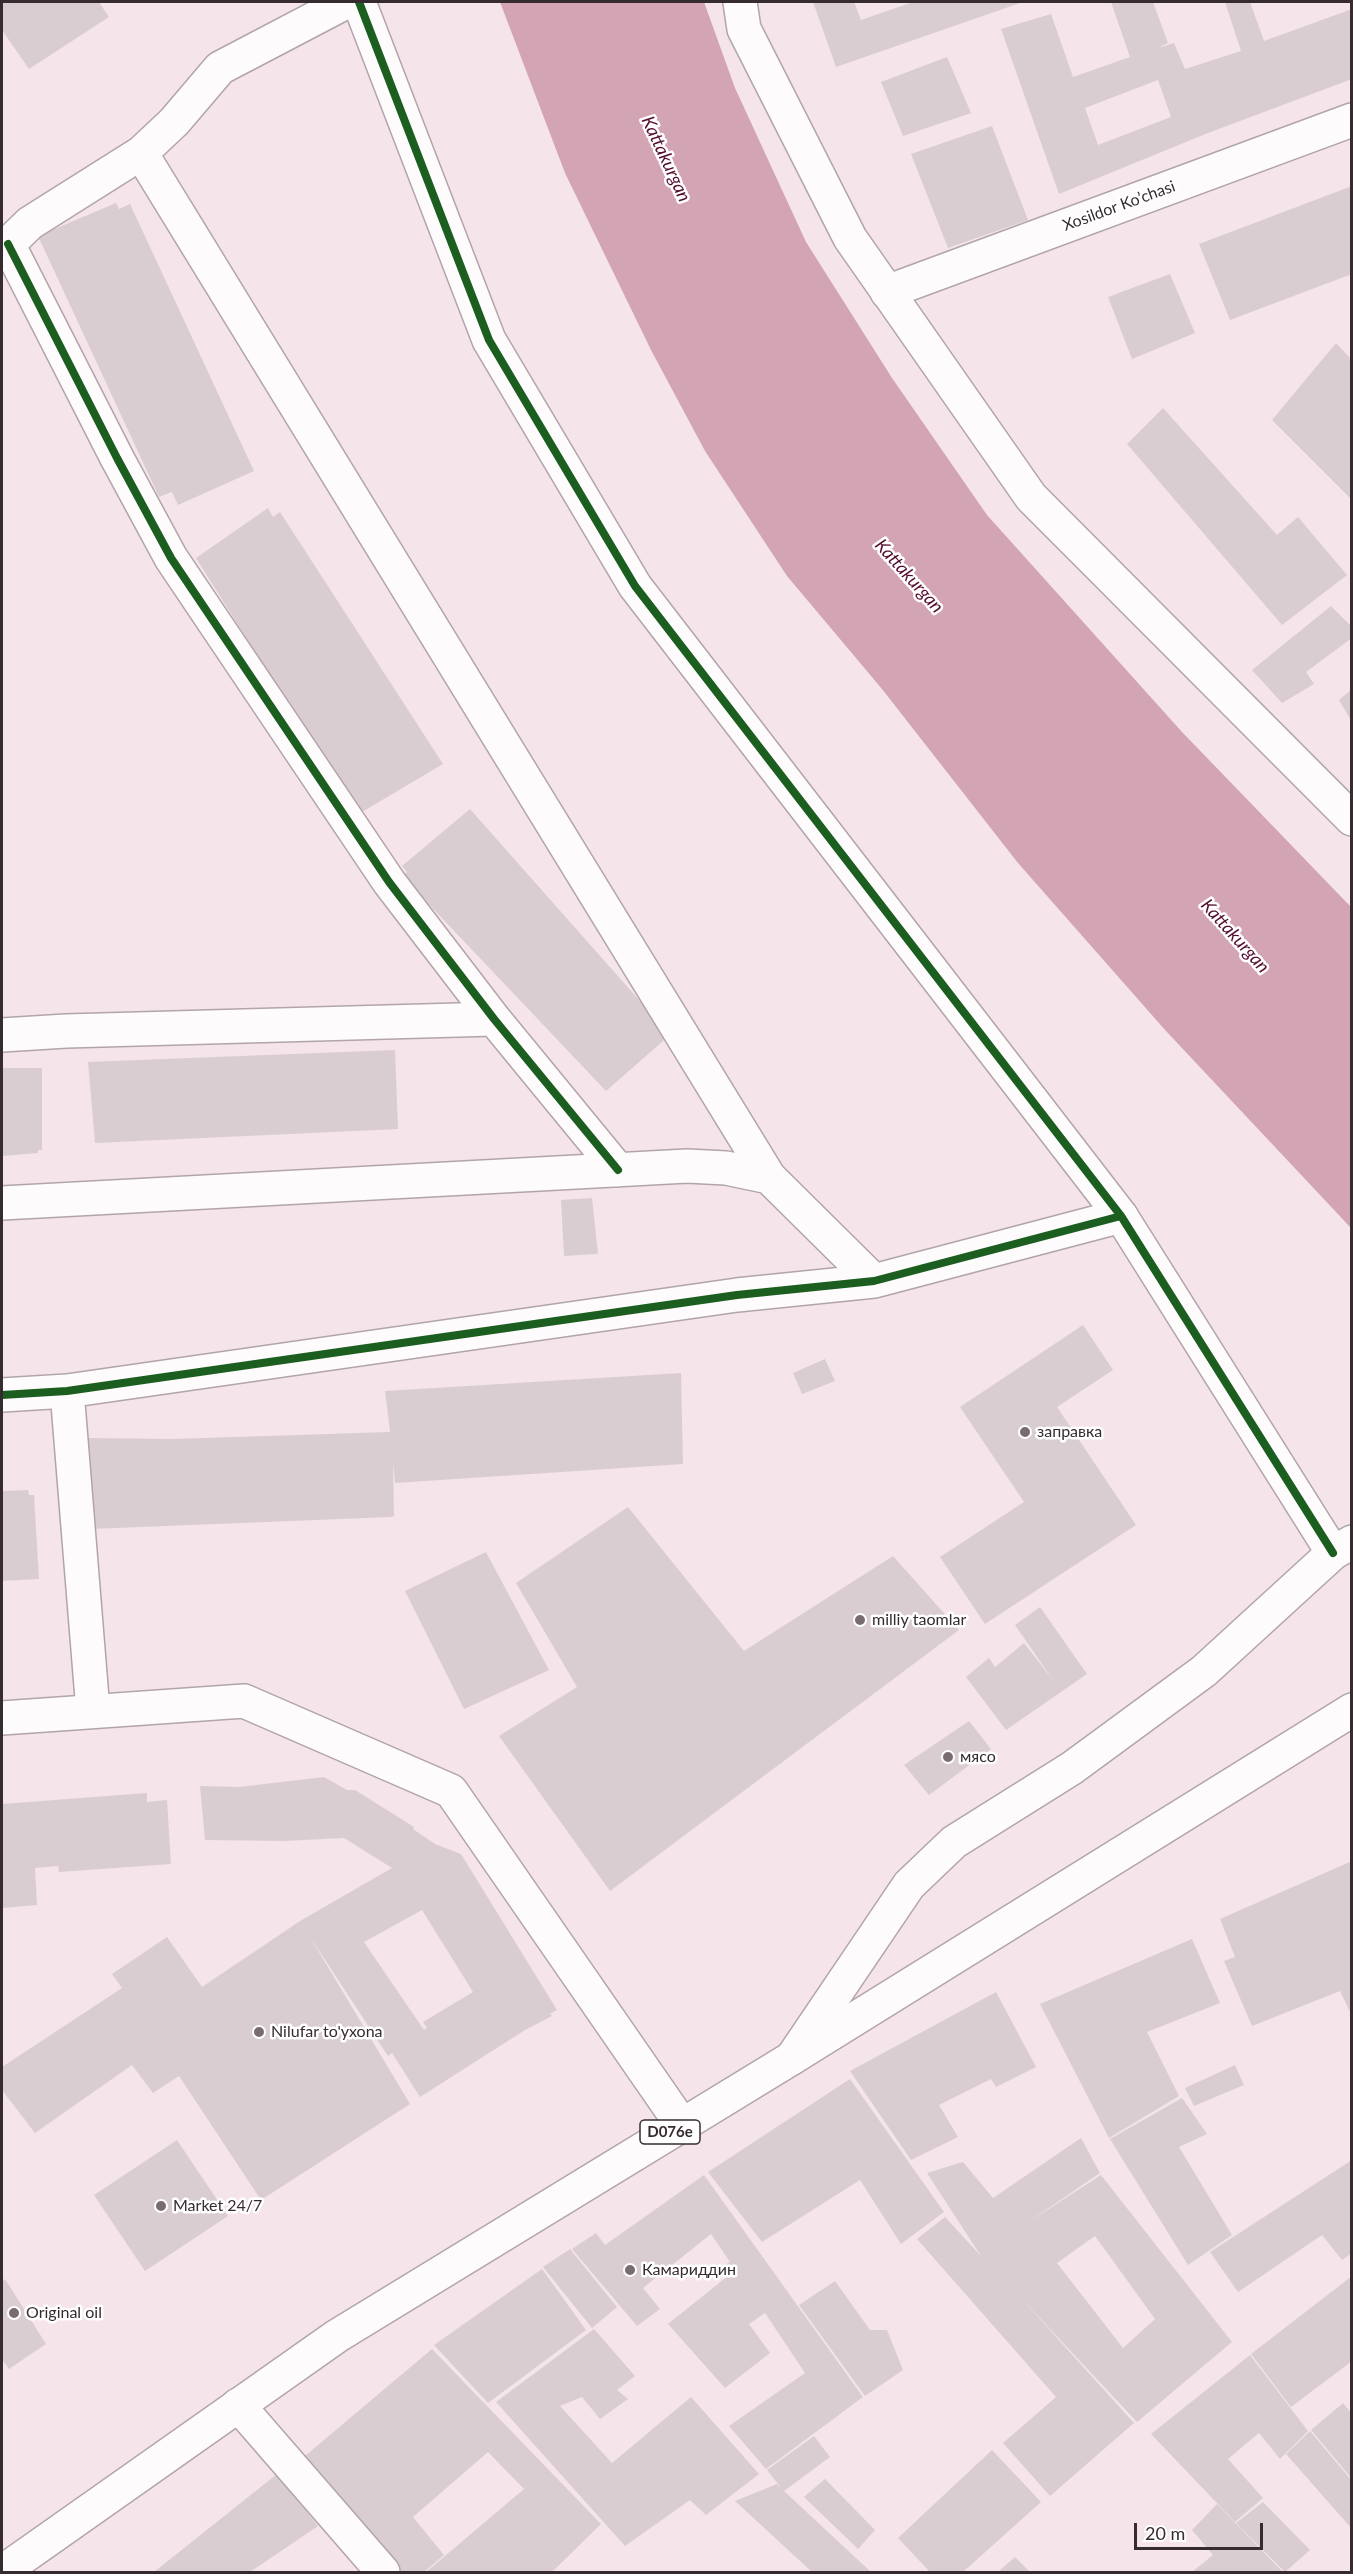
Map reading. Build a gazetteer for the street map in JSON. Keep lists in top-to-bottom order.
{
  "streets": {
    "street": ["Xosildor Ko’chasi", "D076e"]
  },
  "water": ["Kattakurgan"],
  "places": [
    "заправка",
    "milliy taomlar",
    "мясо",
    "Nilufar to'yxona",
    "Market 24/7",
    "Камариддин",
    "Original oil"
  ],
  "scale_bar": "20 m"
}
